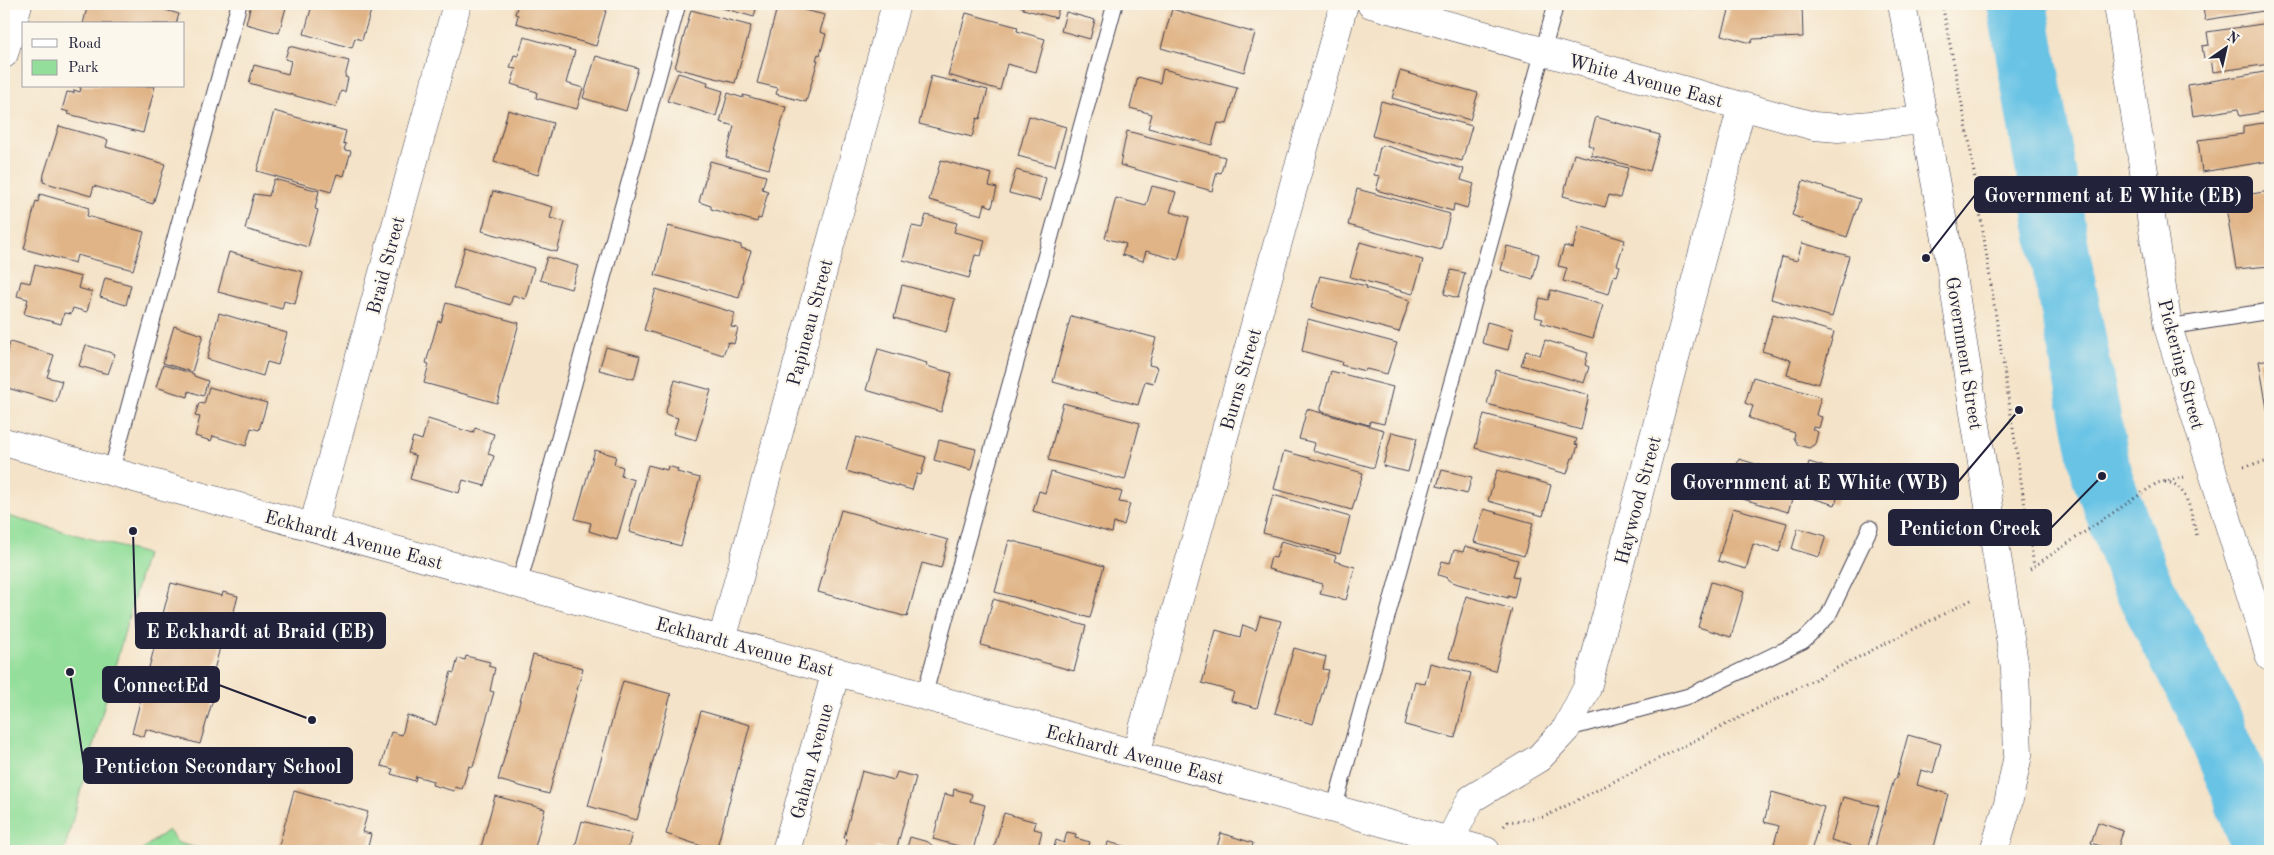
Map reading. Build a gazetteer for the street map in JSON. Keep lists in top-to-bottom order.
{
  "streets": {
    "street": [
      "White Avenue East",
      "Braid Street",
      "Papineau Street",
      "Government Street",
      "Pickering Street",
      "Burns Street",
      "Haywood Street",
      "Eckhardt Avenue East",
      "Gahan Avenue"
    ]
  },
  "crossings": [
    ["White Avenue East", "Government Street"],
    ["White Avenue East", "Haywood Street"],
    ["Braid Street", "Eckhardt Avenue East"],
    ["Papineau Street", "Eckhardt Avenue East"],
    ["Burns Street", "Eckhardt Avenue East"],
    ["Haywood Street", "Eckhardt Avenue East"],
    ["Eckhardt Avenue East", "Gahan Avenue"]
  ],
  "places": [
    "Government at E White (EB)",
    "Government at E White (WB)",
    "Penticton Creek",
    "E Eckhardt at Braid (EB)",
    "Penticton Secondary School",
    "ConnectEd"
  ],
  "legend": ["Road", "Park"],
  "north": "top right"
}
